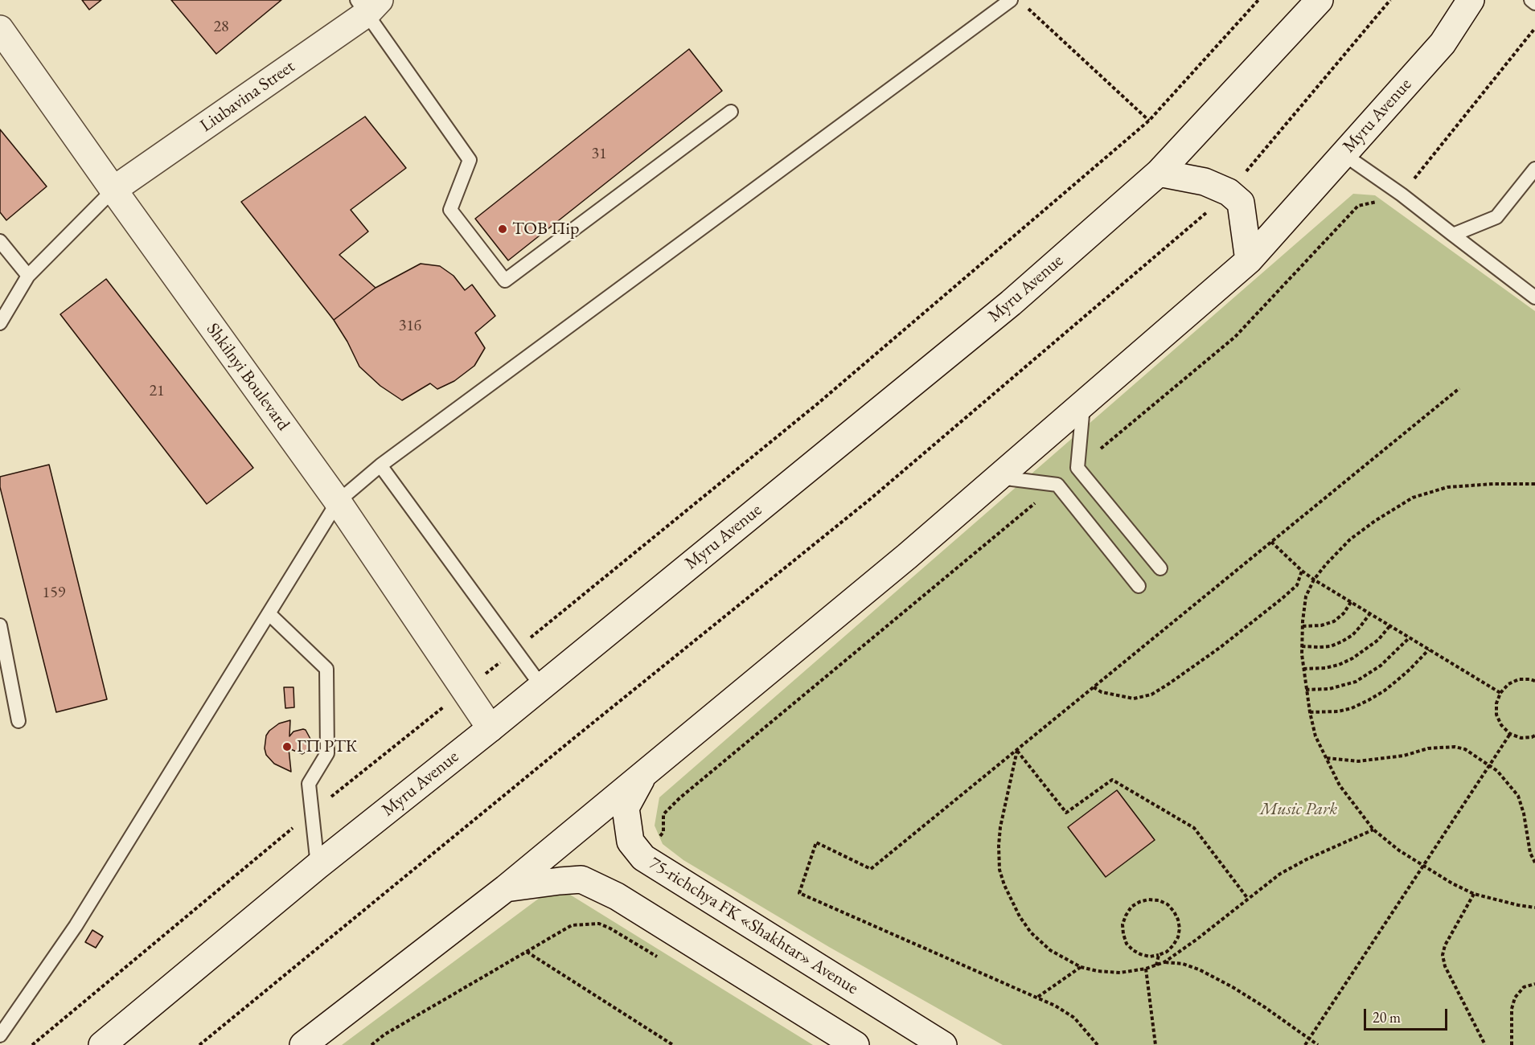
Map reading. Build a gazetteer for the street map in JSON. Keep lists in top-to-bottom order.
{
  "streets": {
    "main road": [
      "Liubavina Street",
      "Myru Avenue",
      "Shkilnyi Boulevard",
      "75-richchya FK «Shakhtar» Avenue"
    ]
  },
  "crossings": [
    ["Liubavina Street", "Shkilnyi Boulevard"],
    ["Myru Avenue", "Shkilnyi Boulevard"],
    ["Myru Avenue", "75-richchya FK «Shakhtar» Avenue"]
  ],
  "parks": ["Music Park"],
  "places": ["ТОВ Пір", "ГП РТК"],
  "house_numbers": [
    "28",
    "31",
    "31б",
    "21",
    "159"
  ],
  "scale_bar": "20 m"
}
